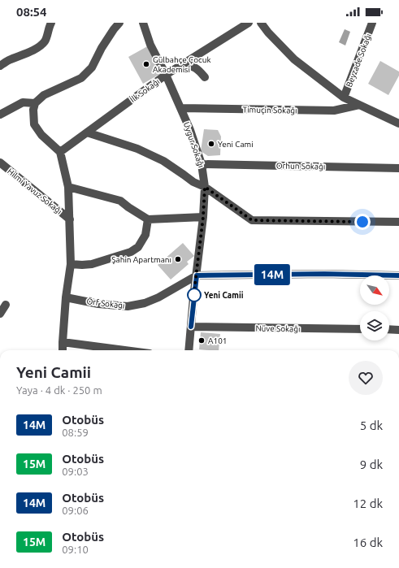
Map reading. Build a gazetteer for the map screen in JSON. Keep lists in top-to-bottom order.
{
  "streets": {
    "street": [
      "Beyzade Sokağı",
      "İlk Sokağı",
      "Timuçin Sokağı",
      "Uygur Sokağı",
      "Orhun Sokağı",
      "Hilmi Yavuz Sokağı",
      "Örf Sokağı",
      "Nüve Sokağı"
    ]
  },
  "crossings": [
    ["İlk Sokağı", "Uygur Sokağı"],
    ["Timuçin Sokağı", "Uygur Sokağı"],
    ["Uygur Sokağı", "Orhun Sokağı"],
    ["Uygur Sokağı", "Örf Sokağı"],
    ["Uygur Sokağı", "Nüve Sokağı"]
  ],
  "places": [
    "Gülbahçe Çocuk Akademisi",
    "Yeni Cami",
    "Şahin Apartmanı",
    "Yeni Camii",
    "A101"
  ],
  "lines": ["bus line 14M"],
  "north": "bottom right",
  "page": {
    "status": "08:54",
    "on_map": "14M",
    "heading": ["Yeni Camii", "Yaya · 4 dk · 250 m"],
    "list": [
      {
        "mark": "14M",
        "name": "Otobüs",
        "note": "08:59",
        "value": "5 dk"
      },
      {
        "mark": "15M",
        "name": "Otobüs",
        "note": "09:03",
        "value": "9 dk"
      },
      {
        "mark": "14M",
        "name": "Otobüs",
        "note": "09:06",
        "value": "12 dk"
      },
      {
        "mark": "15M",
        "name": "Otobüs",
        "note": "09:10",
        "value": "16 dk"
      }
    ]
  }
}
